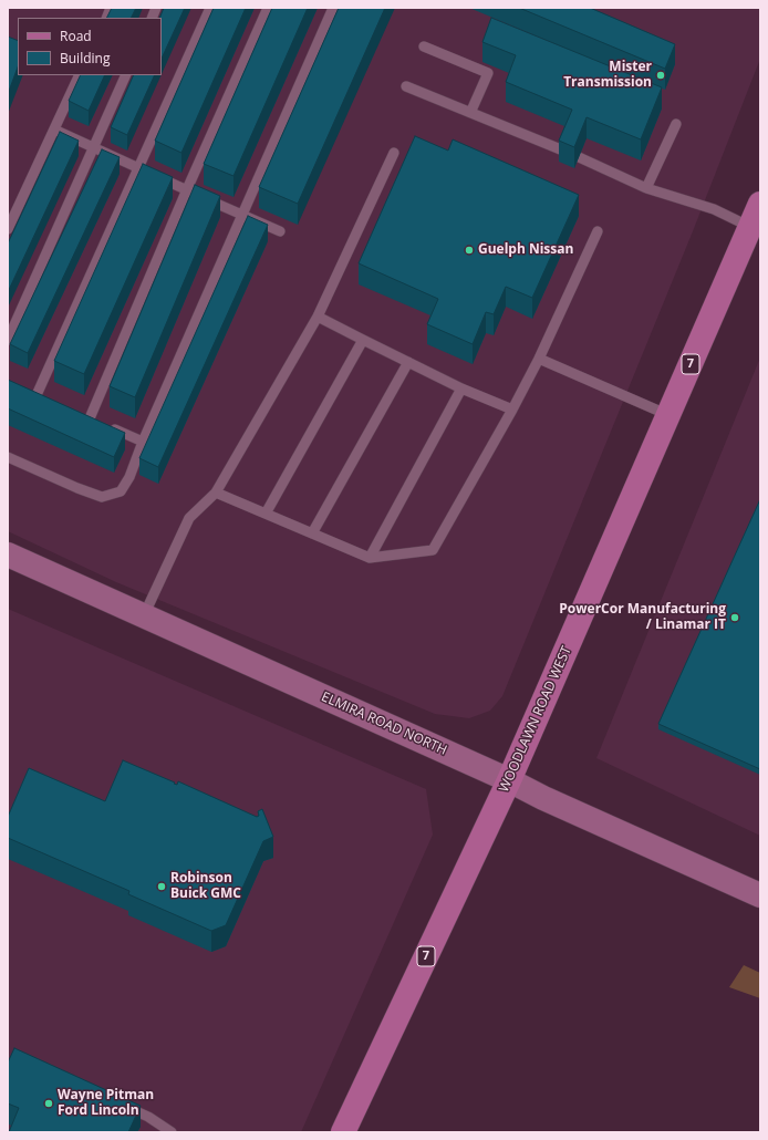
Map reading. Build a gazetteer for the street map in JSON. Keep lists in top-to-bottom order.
{
  "streets": {
    "main road": ["7", "WOODLAWN ROAD WEST", "ELMIRA ROAD NORTH"]
  },
  "crossings": [
    ["WOODLAWN ROAD WEST", "ELMIRA ROAD NORTH"]
  ],
  "places": [
    "Mister Transmission",
    "Guelph Nissan",
    "PowerCor Manufacturing / Linamar IT",
    "Robinson Buick GMC",
    "Wayne Pitman Ford Lincoln"
  ],
  "legend": ["Road", "Building"]
}
